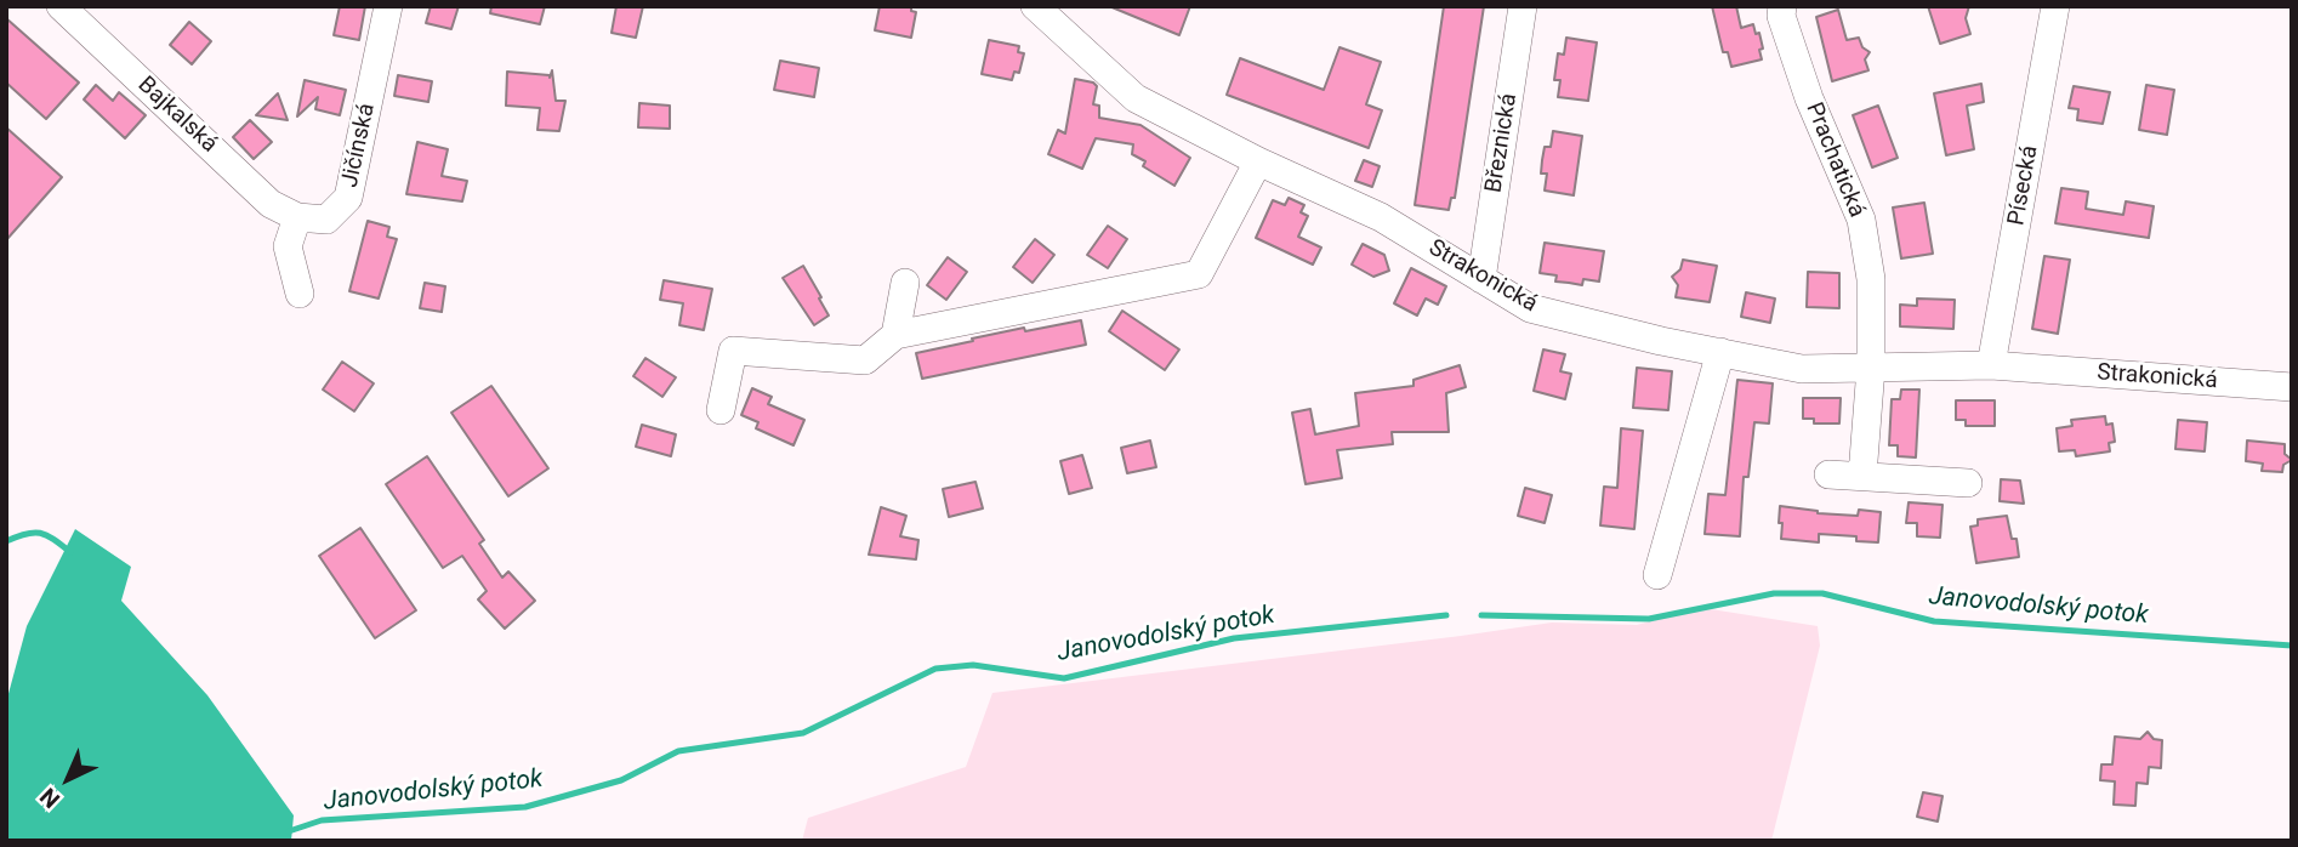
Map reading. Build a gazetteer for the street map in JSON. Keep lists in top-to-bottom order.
{
  "streets": {
    "street": [
      "Bajkalská",
      "Březnická",
      "Jičínská",
      "Prachatická",
      "Písecká",
      "Strakonická"
    ]
  },
  "crossings": [
    ["Bajkalská", "Jičínská"],
    ["Březnická", "Strakonická"],
    ["Prachatická", "Strakonická"],
    ["Písecká", "Strakonická"]
  ],
  "water": ["Janovodolský potok"],
  "north": "bottom left"
}
